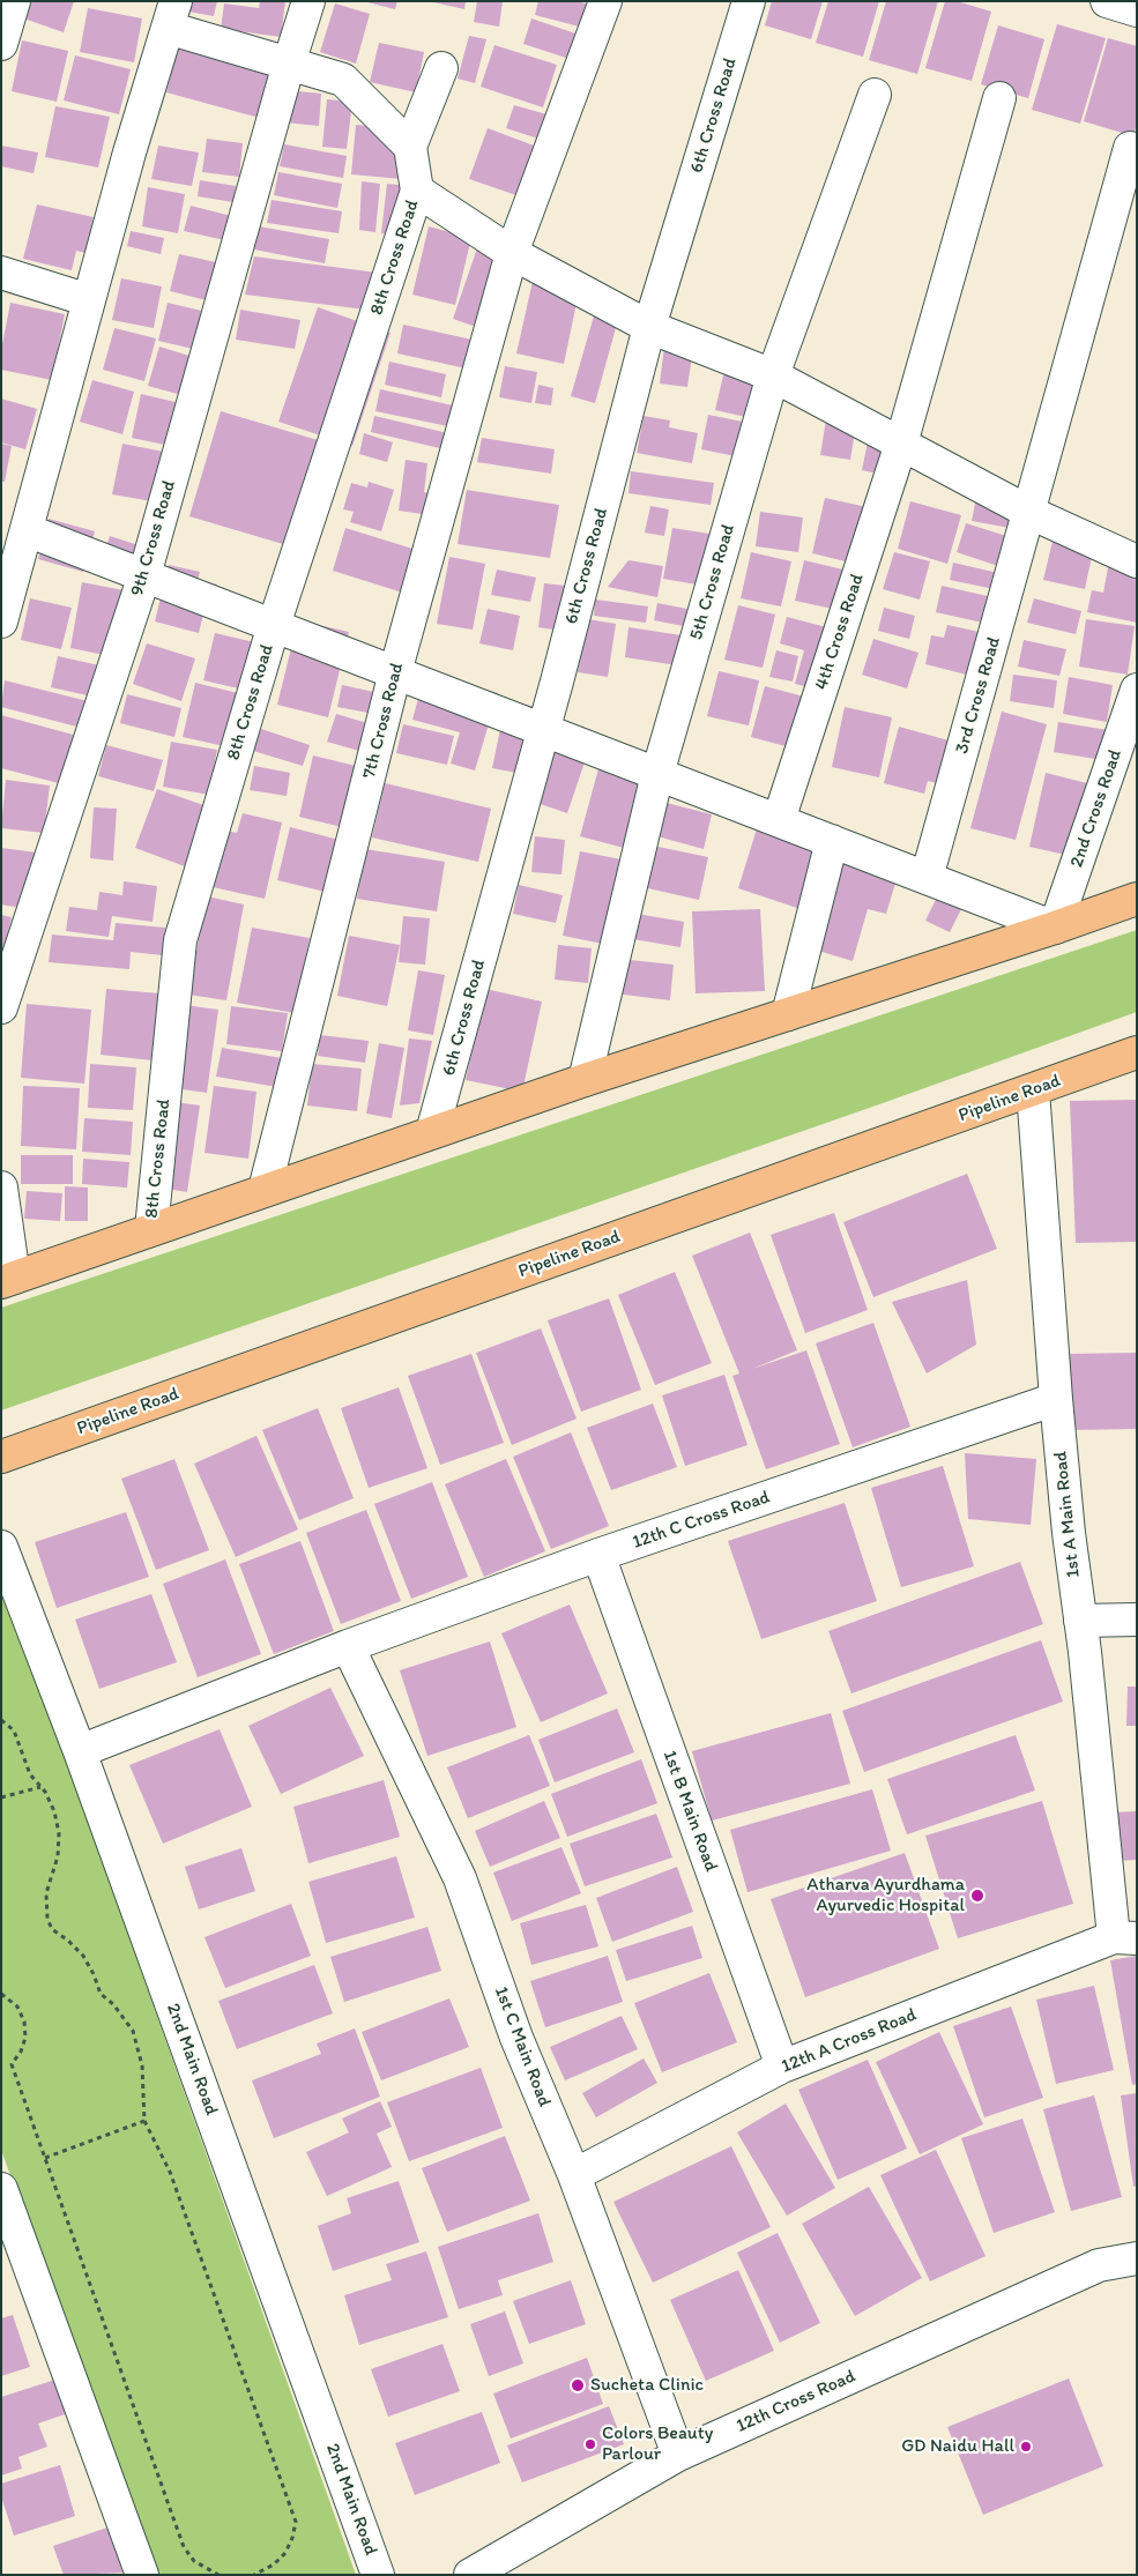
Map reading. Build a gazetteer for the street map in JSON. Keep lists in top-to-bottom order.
{
  "streets": {
    "main road": ["Pipeline Road"],
    "street": [
      "6th Cross Road",
      "8th Cross Road",
      "9th Cross Road",
      "5th Cross Road",
      "4th Cross Road",
      "3rd Cross Road",
      "7th Cross Road",
      "2nd Cross Road",
      "1st A Main Road",
      "12th C Cross Road",
      "1st B Main Road",
      "12th A Cross Road",
      "1st C Main Road",
      "2nd Main Road",
      "12th Cross Road"
    ]
  },
  "crossings": [
    ["Pipeline Road", "1st A Main Road"],
    ["1st A Main Road", "12th C Cross Road"],
    ["1st A Main Road", "12th A Cross Road"],
    ["12th C Cross Road", "1st B Main Road"],
    ["12th C Cross Road", "1st C Main Road"],
    ["12th C Cross Road", "2nd Main Road"],
    ["1st B Main Road", "12th A Cross Road"],
    ["12th A Cross Road", "1st C Main Road"],
    ["1st C Main Road", "12th Cross Road"]
  ],
  "places": [
    "Atharva Ayurdhama Ayurvedic Hospital",
    "Sucheta Clinic",
    "Colors Beauty Parlour",
    "GD Naidu Hall"
  ]
}
